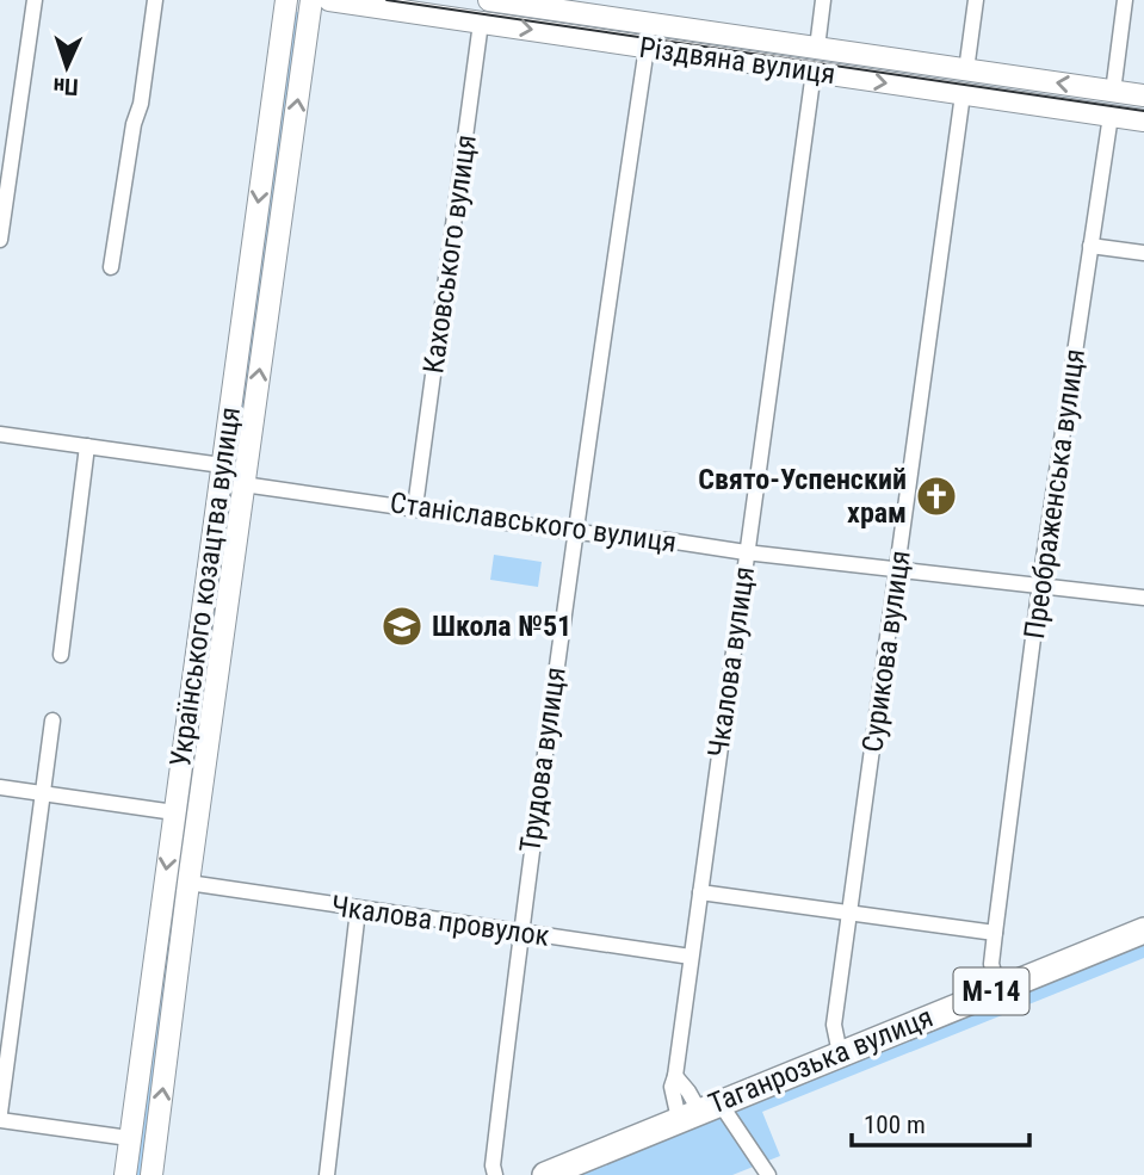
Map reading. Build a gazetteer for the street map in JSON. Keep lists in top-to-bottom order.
{
  "streets": {
    "highway": ["М-14", "Таганрозька вулиця"],
    "street": [
      "Різдвяна вулиця",
      "Каховського вулиця",
      "Преображенська вулиця",
      "Станіславського вулиця",
      "Українського козацтва вулиця",
      "Сурикова вулиця",
      "Чкалова вулиця",
      "Трудова вулиця",
      "Чкалова провулок"
    ]
  },
  "crossings": [
    ["Різдвяна вулиця", "Каховського вулиця"],
    ["Різдвяна вулиця", "Преображенська вулиця"],
    ["Різдвяна вулиця", "Сурикова вулиця"],
    ["Різдвяна вулиця", "Чкалова вулиця"],
    ["Різдвяна вулиця", "Трудова вулиця"],
    ["Каховського вулиця", "Станіславського вулиця"],
    ["Преображенська вулиця", "Станіславського вулиця"],
    ["Преображенська вулиця", "Таганрозька вулиця"],
    ["Станіславського вулиця", "Українського козацтва вулиця"],
    ["Станіславського вулиця", "Сурикова вулиця"],
    ["Станіславського вулиця", "Чкалова вулиця"],
    ["Станіславського вулиця", "Трудова вулиця"],
    ["Українського козацтва вулиця", "Чкалова провулок"],
    ["Сурикова вулиця", "Таганрозька вулиця"],
    ["Чкалова вулиця", "Чкалова провулок"],
    ["Чкалова вулиця", "Таганрозька вулиця"],
    ["Трудова вулиця", "Чкалова провулок"]
  ],
  "places": {
    "church": ["Свято-Успенский храм"],
    "school or university": ["Школа №51"]
  },
  "scale_bar": "100 m",
  "north": "bottom"
}
